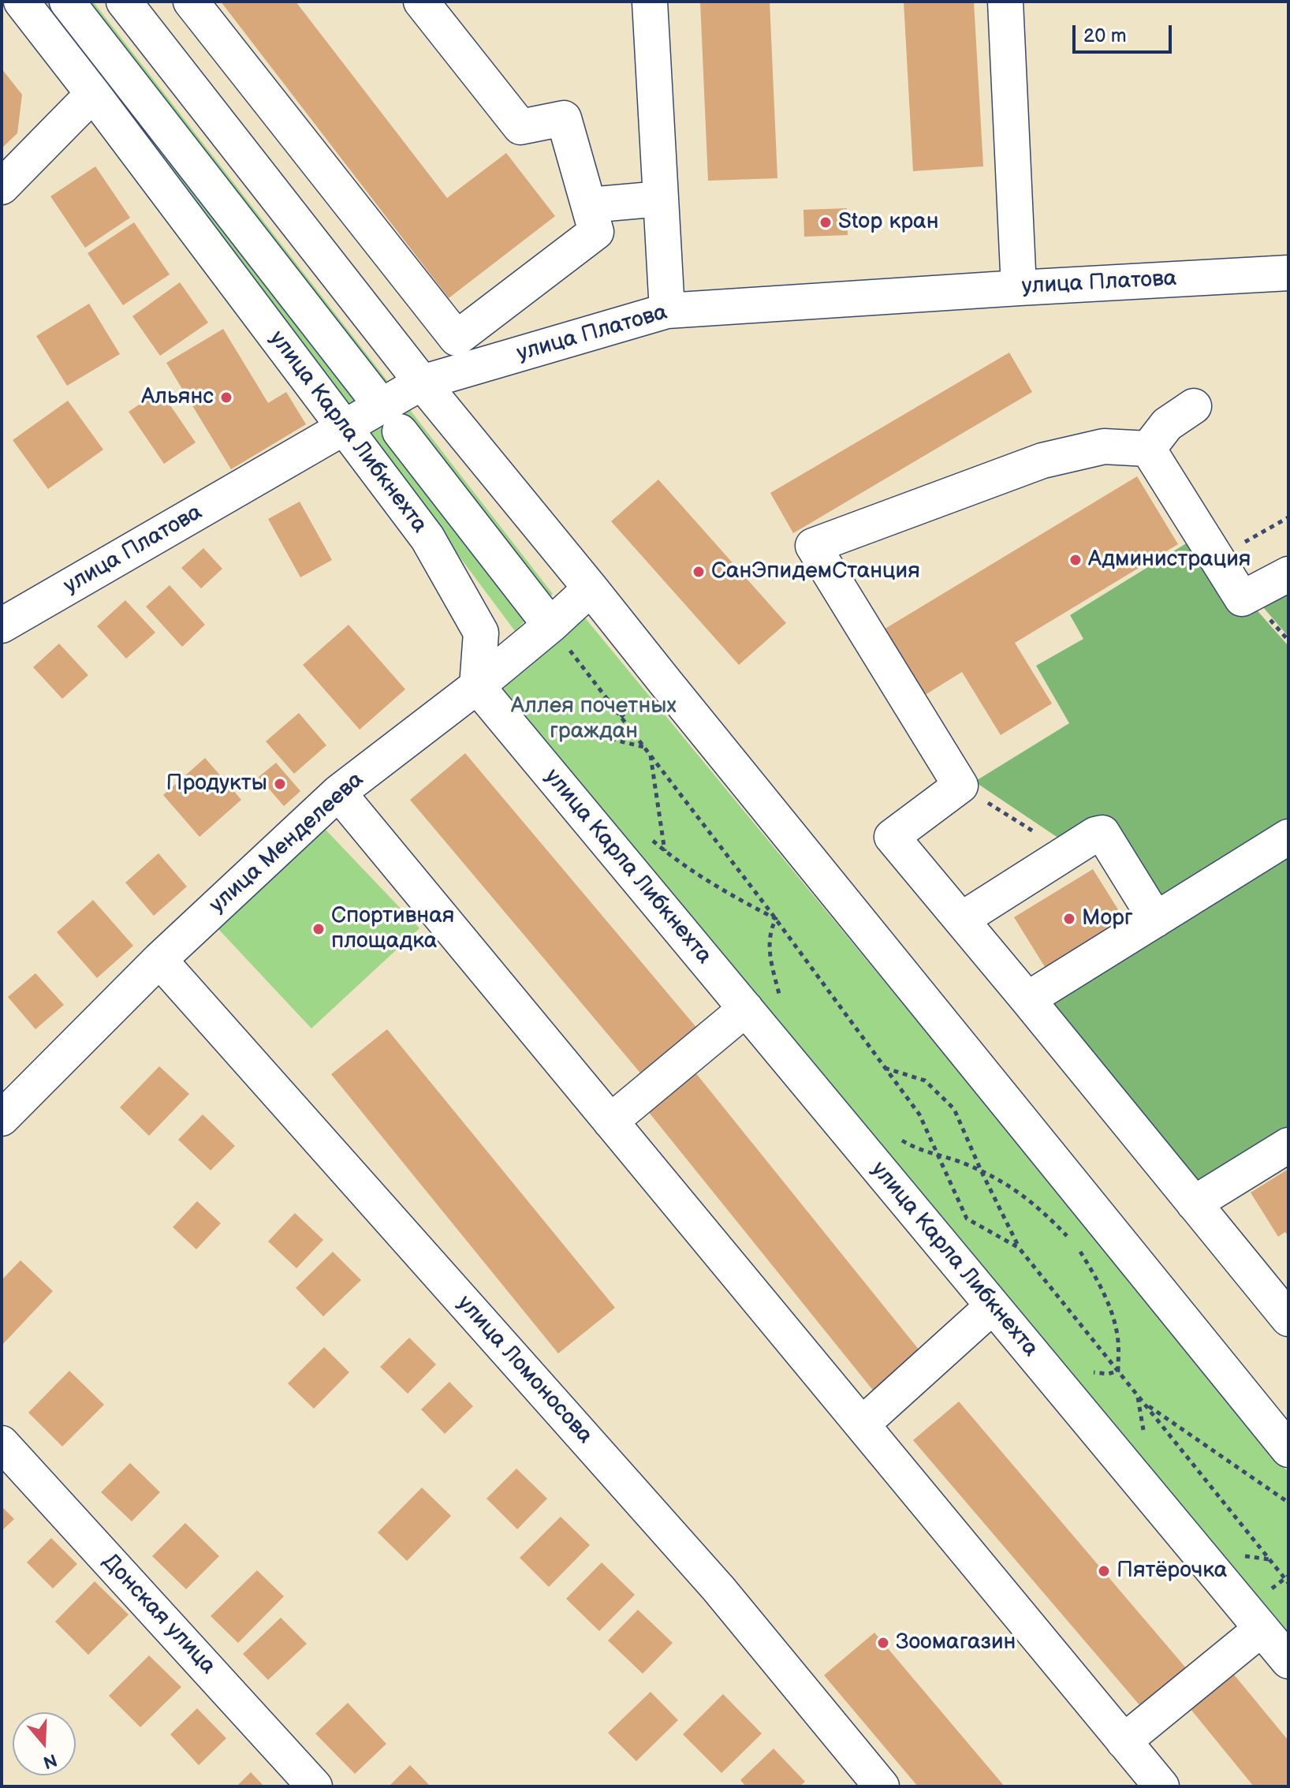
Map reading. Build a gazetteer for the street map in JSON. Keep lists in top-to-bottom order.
{
  "streets": {
    "street": [
      "улица Платова",
      "улица Карла Либкнехта",
      "улица Менделеева",
      "улица Ломоносова",
      "Донская улица"
    ]
  },
  "crossings": [
    ["улица Платова", "улица Карла Либкнехта"],
    ["улица Карла Либкнехта", "улица Менделеева"],
    ["улица Менделеева", "улица Ломоносова"]
  ],
  "parks": ["Аллея почетных граждан"],
  "places": [
    "Stop кран",
    "Альянс",
    "Администрация",
    "СанЭпидемСтанция",
    "Продукты",
    "Морг",
    "Спортивная площадка",
    "Пятёрочка",
    "Зоомагазин"
  ],
  "scale_bar": "20 m",
  "north": "bottom"
}
